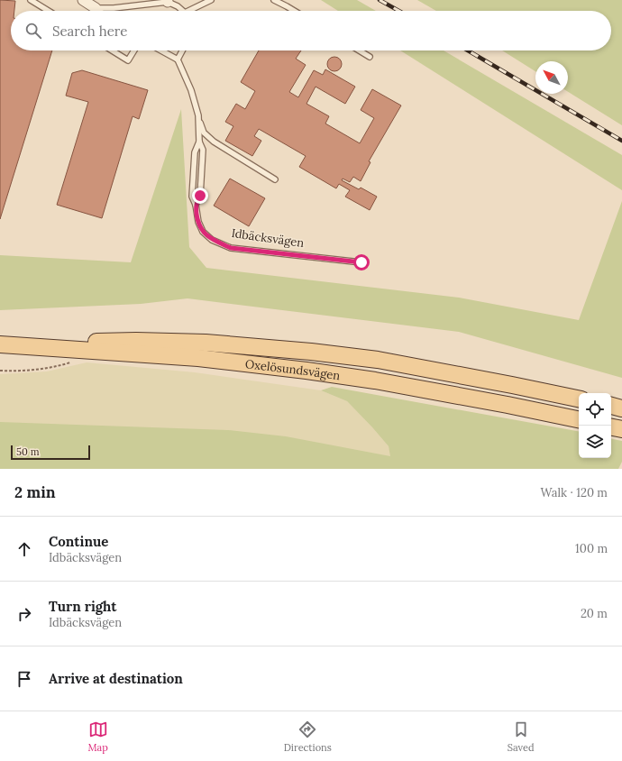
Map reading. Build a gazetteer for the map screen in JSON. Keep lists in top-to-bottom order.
{
  "streets": {
    "main road": ["Oxelösundsvägen"],
    "lane": ["Idbäcksvägen"]
  },
  "scale_bar": "50 m",
  "north": "top left",
  "page": {
    "search": "Search here",
    "scale": "50 m",
    "heading": ["2 min", "Walk · 120 m"],
    "list": [
      ["Continue", "Idbäcksvägen", "100 m"],
      ["Turn right", "Idbäcksvägen", "20 m"],
      "Arrive at destination"
    ],
    "nav": ["Map", "Directions", "Saved"]
  }
}
